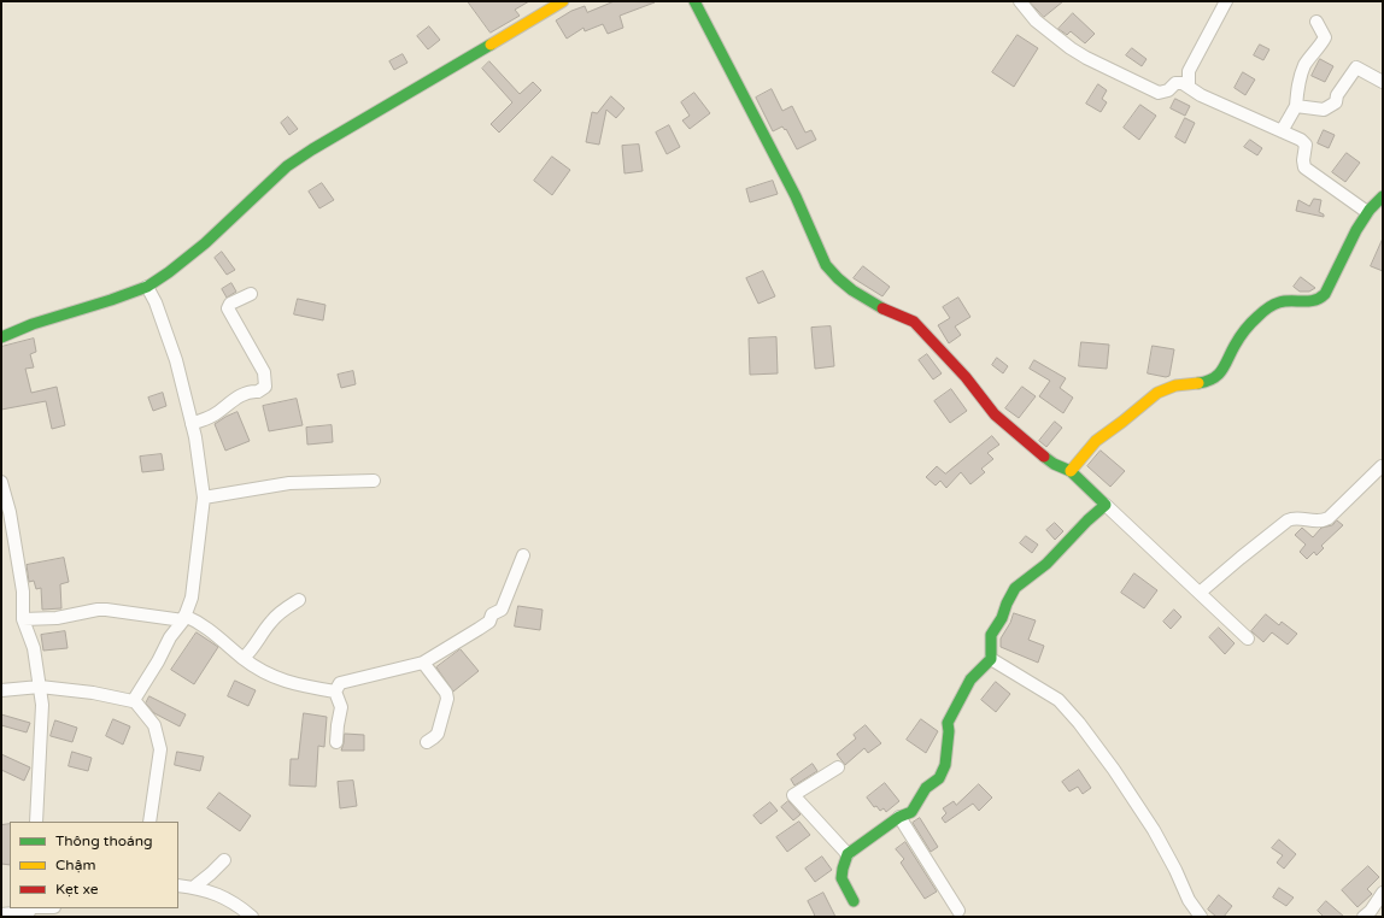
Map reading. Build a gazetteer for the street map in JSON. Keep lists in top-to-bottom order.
{
  "legend": ["Thông thoáng", "Chậm", "Kẹt xe"]
}
